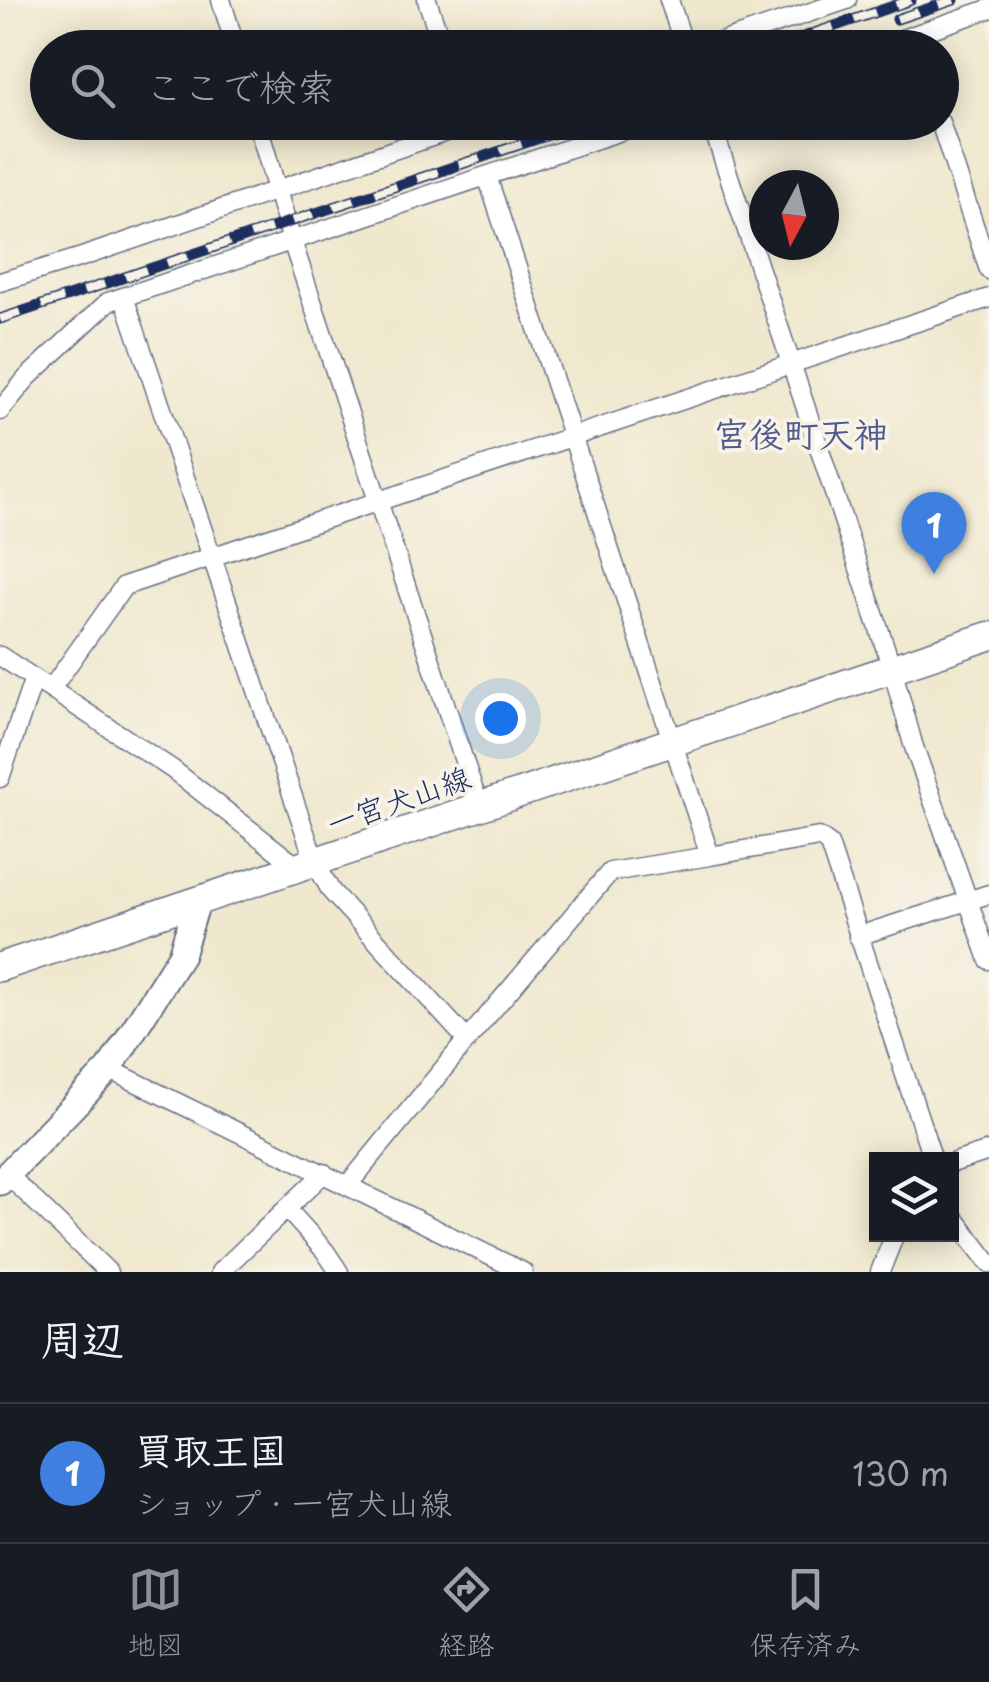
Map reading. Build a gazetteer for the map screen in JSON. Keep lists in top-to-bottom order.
{
  "streets": {
    "main road": ["一宮犬山線"]
  },
  "districts": ["宮後町天神"],
  "north": "bottom",
  "page": {
    "search": "ここで検索",
    "pins": "1",
    "heading": "周辺",
    "list": [
      {
        "mark": "1",
        "name": "買取王国",
        "note": "ショップ · 一宮犬山線",
        "value": "130 m"
      }
    ],
    "nav": ["地図", "経路", "保存済み"]
  }
}
